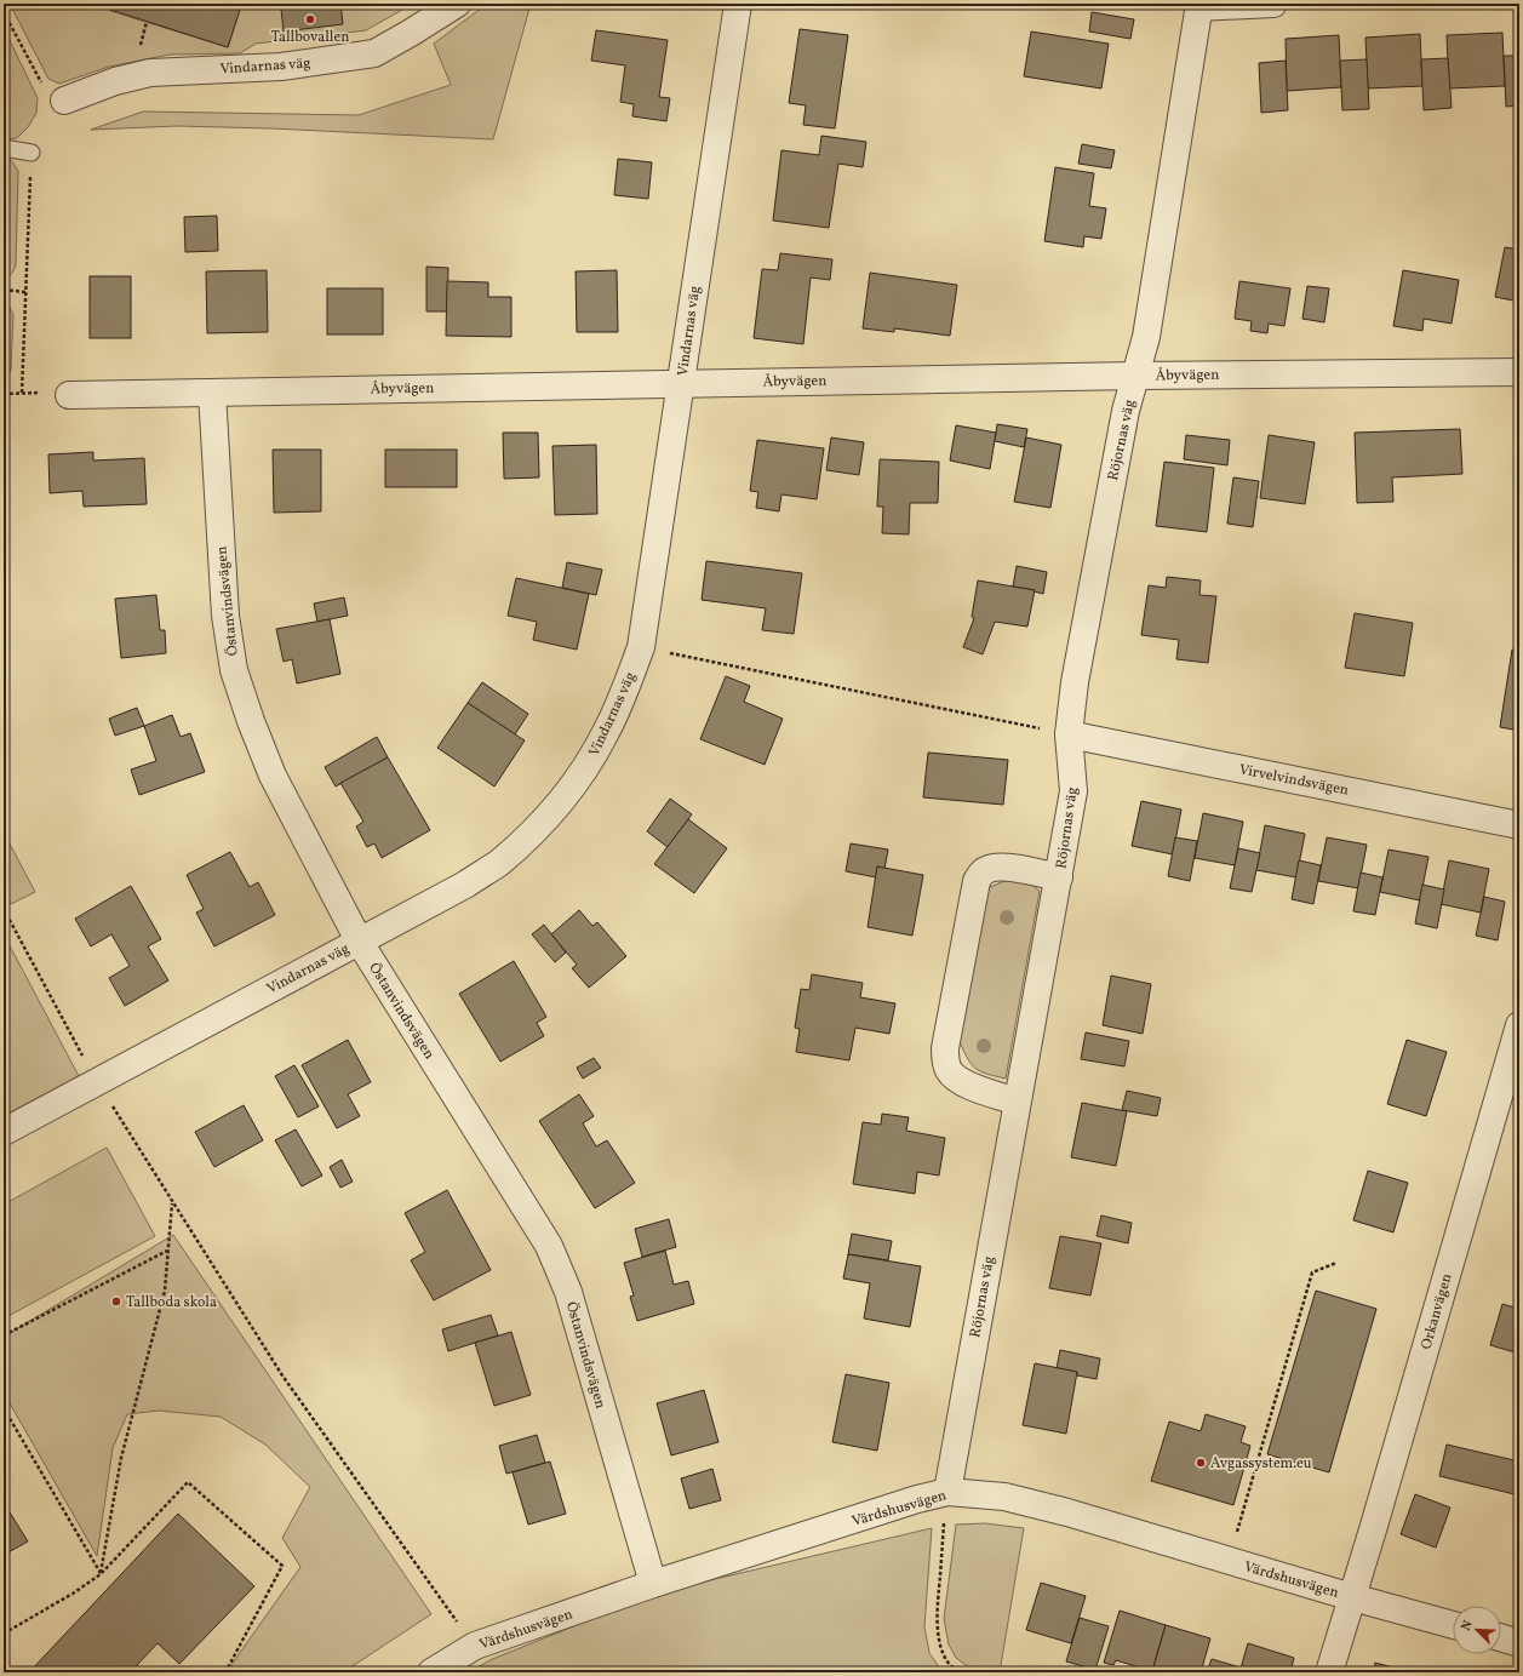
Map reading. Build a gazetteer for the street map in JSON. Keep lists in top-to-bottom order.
{
  "streets": {
    "street": [
      "Vindarnas väg",
      "Åbyvägen",
      "Röjornas väg",
      "Östanvindsvägen",
      "Virvelvindsvägen",
      "Orkanvägen",
      "Värdshusvägen"
    ]
  },
  "crossings": [
    ["Vindarnas väg", "Åbyvägen"],
    ["Vindarnas väg", "Östanvindsvägen"],
    ["Åbyvägen", "Röjornas väg"],
    ["Åbyvägen", "Östanvindsvägen"],
    ["Röjornas väg", "Virvelvindsvägen"],
    ["Röjornas väg", "Värdshusvägen"],
    ["Östanvindsvägen", "Värdshusvägen"],
    ["Orkanvägen", "Värdshusvägen"]
  ],
  "places": ["Tallbovallen", "Tallboda skola", "Avgassystem.eu"],
  "north": "top left"
}
